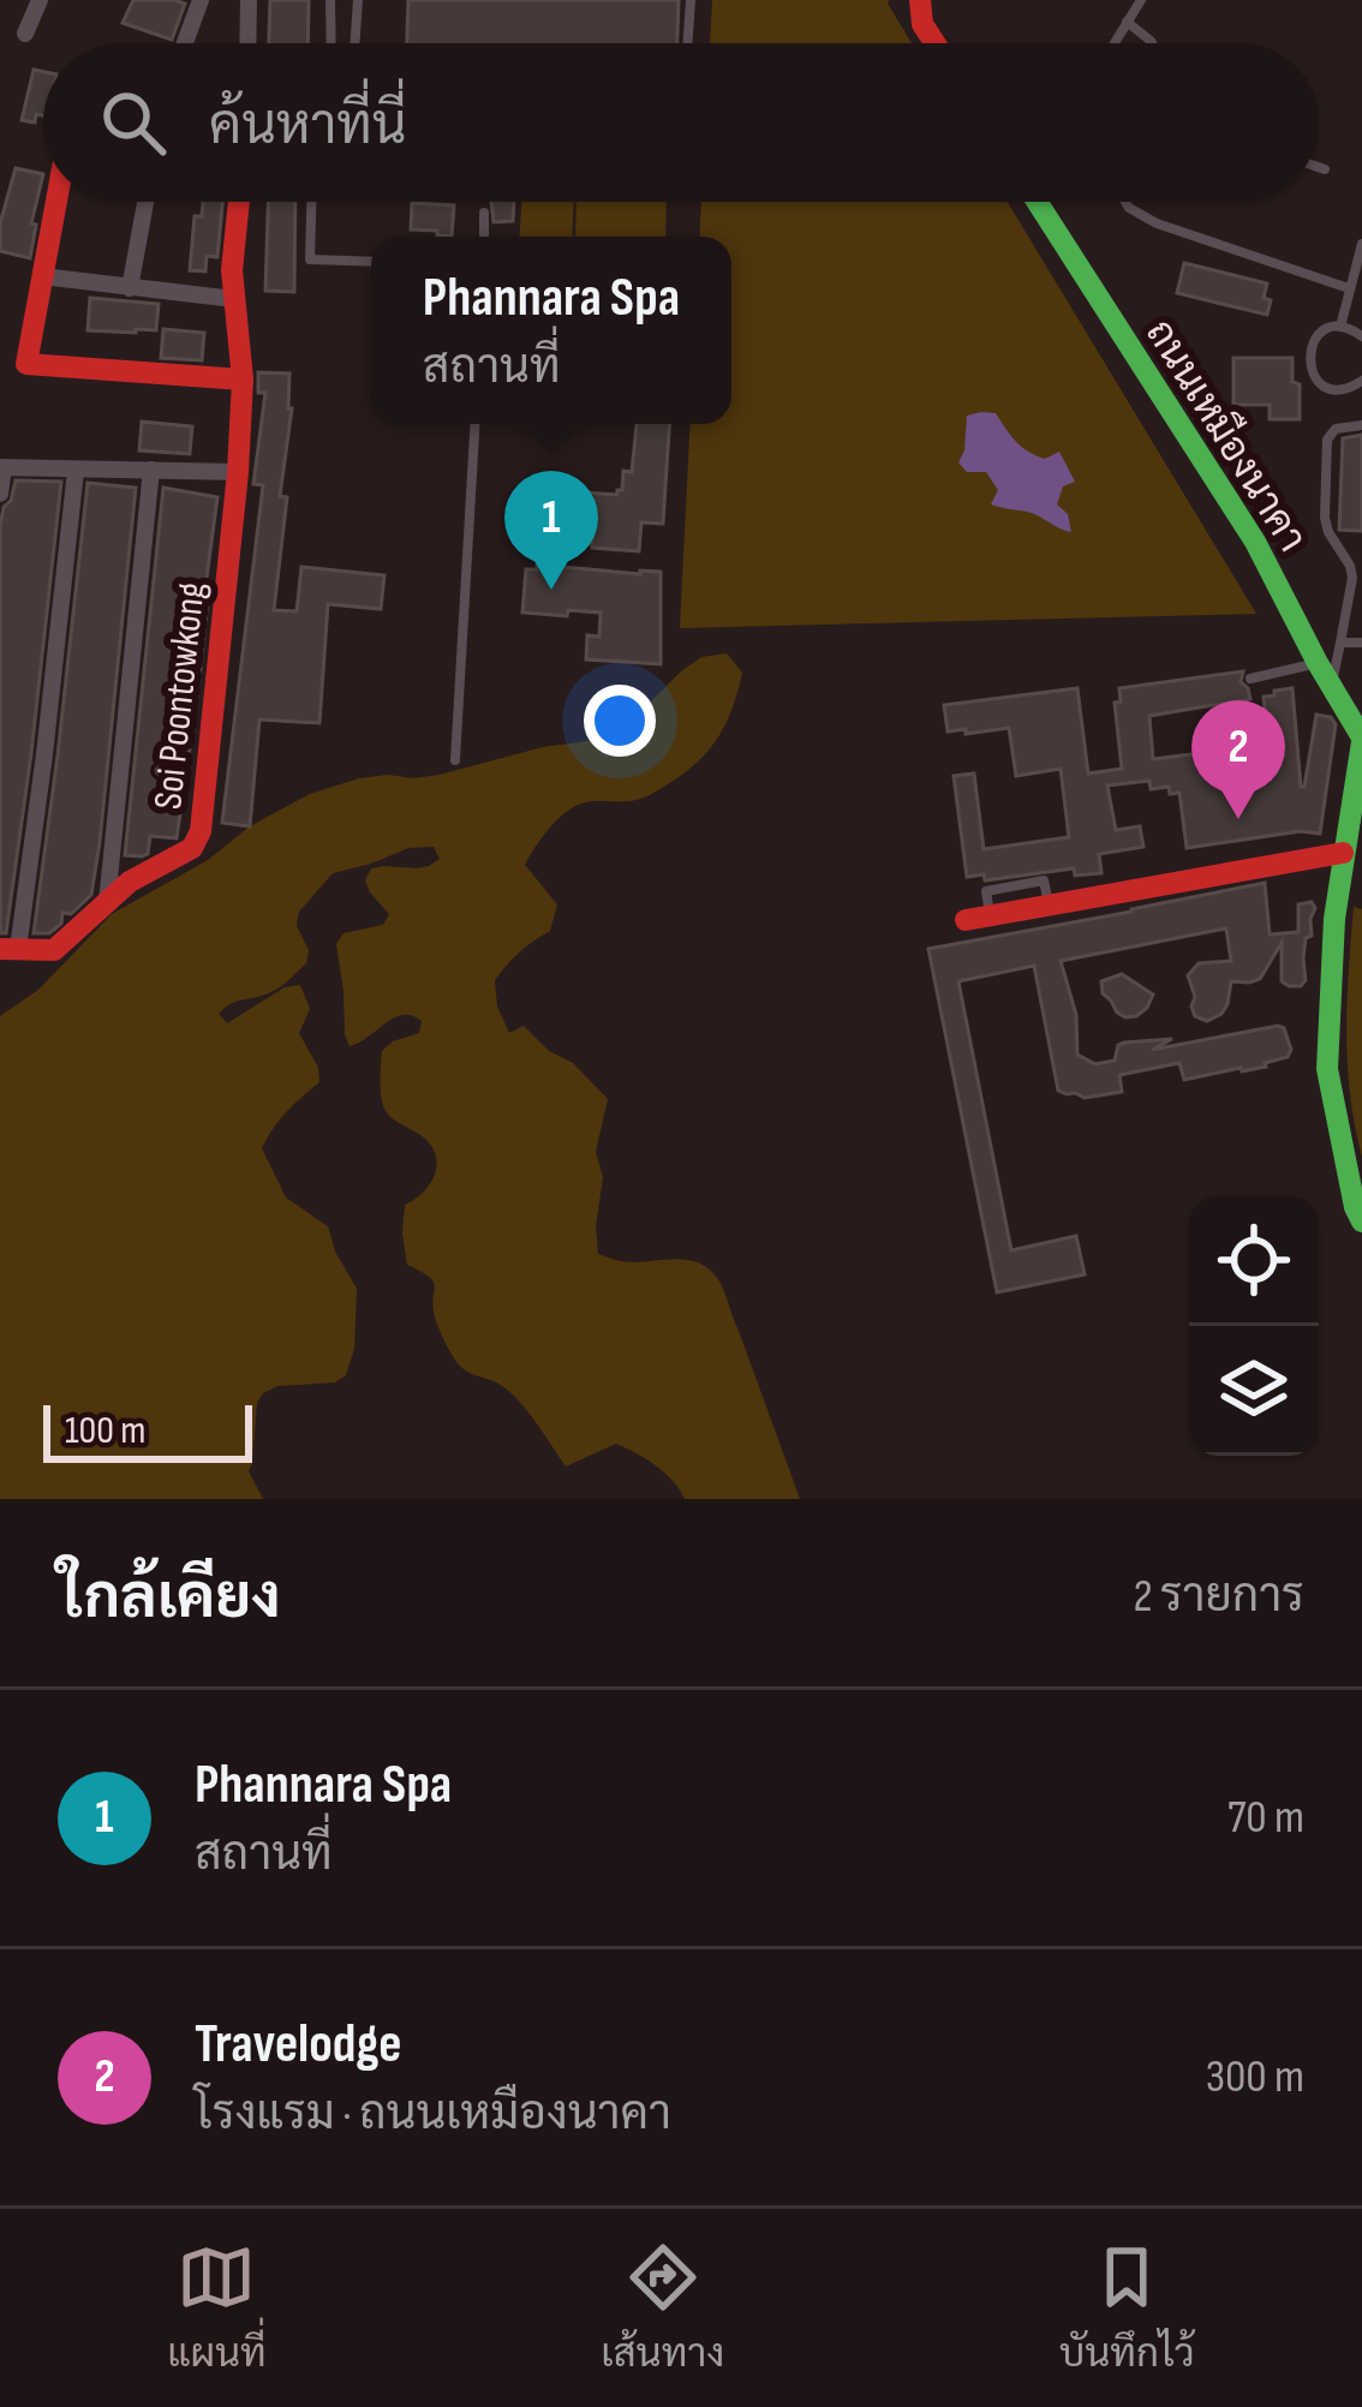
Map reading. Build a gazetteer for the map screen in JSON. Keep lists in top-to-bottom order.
{
  "streets": {
    "street": ["ถนนเหมืองนาคา", "Soi Poontowkong"]
  },
  "scale_bar": "100 m",
  "page": {
    "search": "ค้นหาที่นี่",
    "popup": ["Phannara Spa", "สถานที่"],
    "pins": ["1", "2"],
    "scale": "100 m",
    "heading": ["ใกล้เคียง", "2 รายการ"],
    "list": [
      {
        "mark": "1",
        "name": "Phannara Spa",
        "note": "สถานที่",
        "value": "70 m"
      },
      {
        "mark": "2",
        "name": "Travelodge",
        "note": "โรงแรม · ถนนเหมืองนาคา",
        "value": "300 m"
      }
    ],
    "nav": ["แผนที่", "เส้นทาง", "บันทึกไว้"]
  }
}
